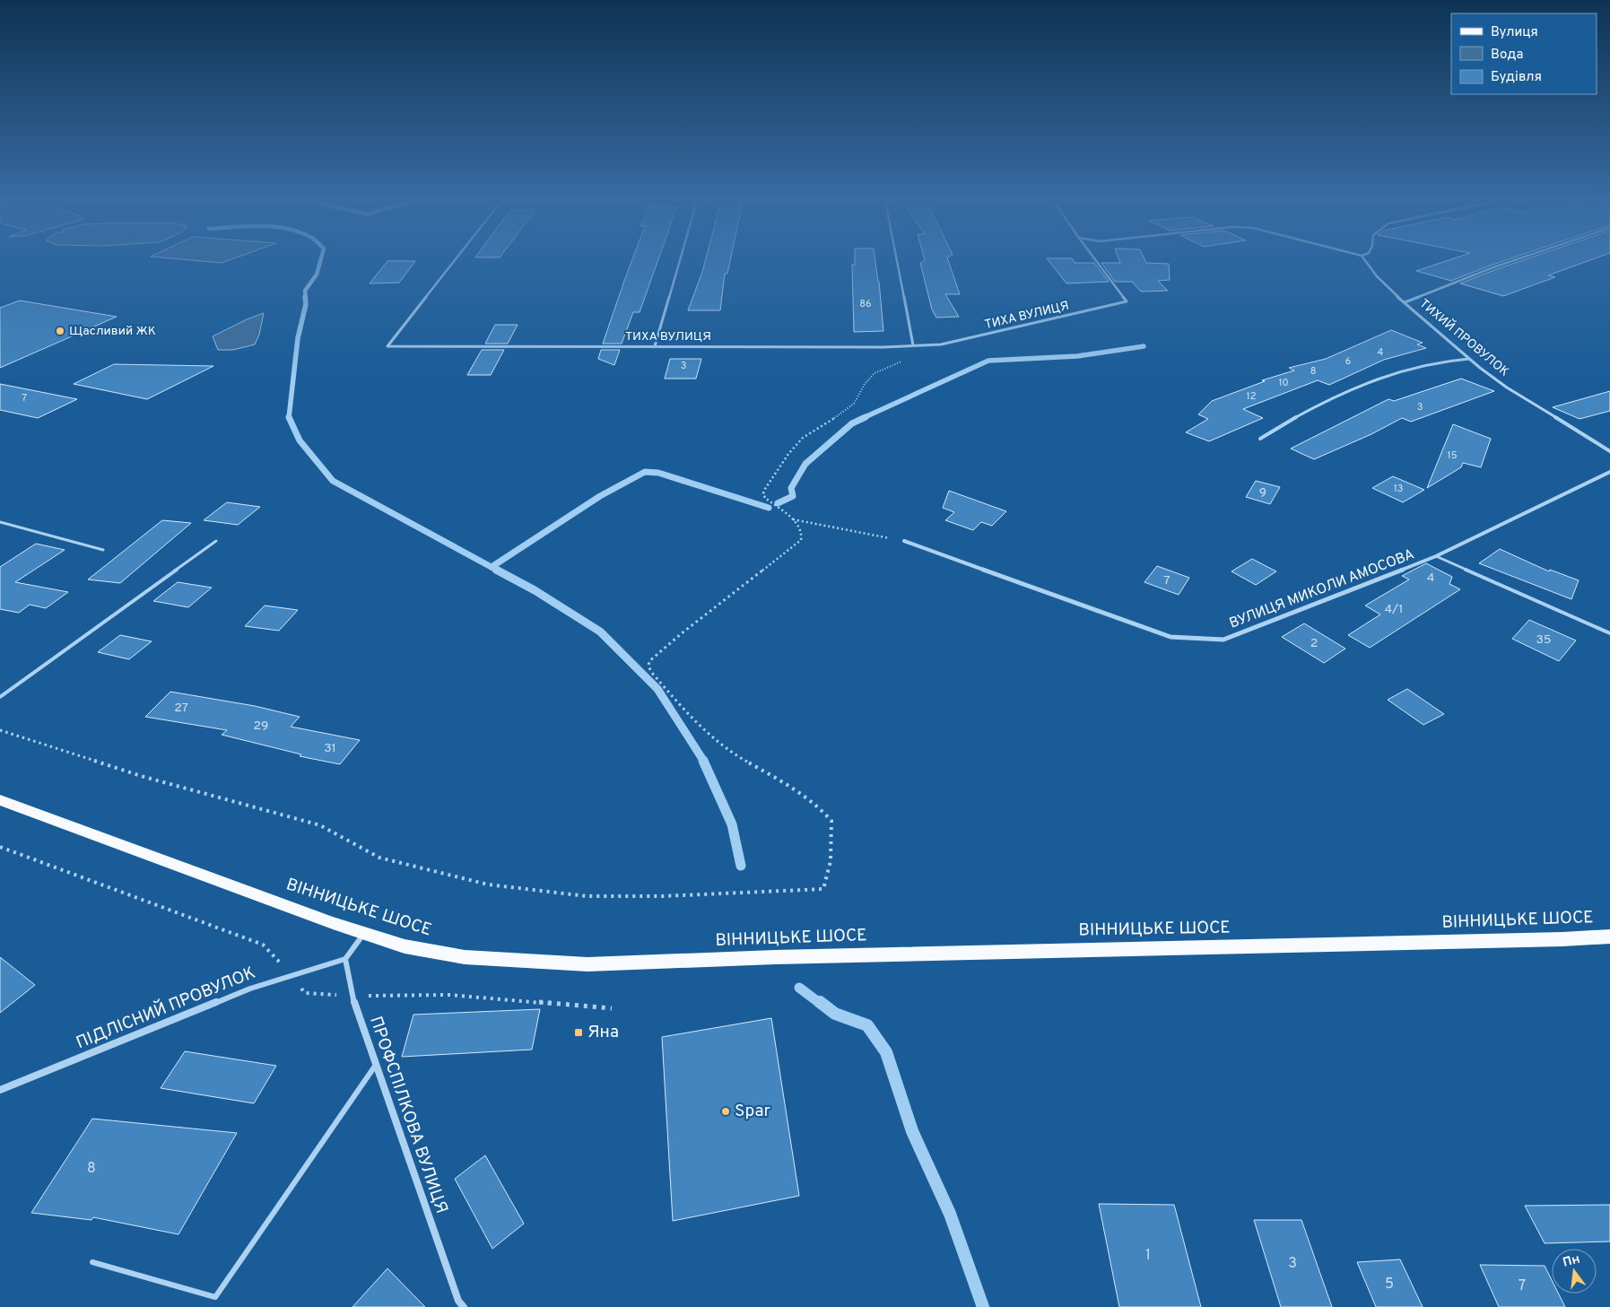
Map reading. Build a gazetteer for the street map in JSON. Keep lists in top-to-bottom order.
{
  "streets": {
    "main road": ["ВІННИЦЬКЕ ШОСЕ"],
    "street": [
      "ТИХА ВУЛИЦЯ",
      "ТИХИЙ ПРОВУЛОК",
      "ВУЛИЦЯ МИКОЛИ АМОСОВА",
      "ПІДЛІСНИЙ ПРОВУЛОК",
      "ПРОФСПІЛКОВА ВУЛИЦЯ"
    ]
  },
  "crossings": [
    ["ПІДЛІСНИЙ ПРОВУЛОК", "ПРОФСПІЛКОВА ВУЛИЦЯ"]
  ],
  "places": {
    "other": ["Щасливий ЖК", "Spar"],
    "transit": ["Яна"]
  },
  "house_numbers": [
    "86",
    "4",
    "6",
    "3",
    "8",
    "10",
    "12",
    "7",
    "3",
    "15",
    "13",
    "9",
    "4",
    "7",
    "4/1",
    "35",
    "2",
    "27",
    "29",
    "31",
    "8",
    "1",
    "3",
    "5",
    "7"
  ],
  "legend": ["Вулиця", "Вода", "Будівля"],
  "north": "top"
}
